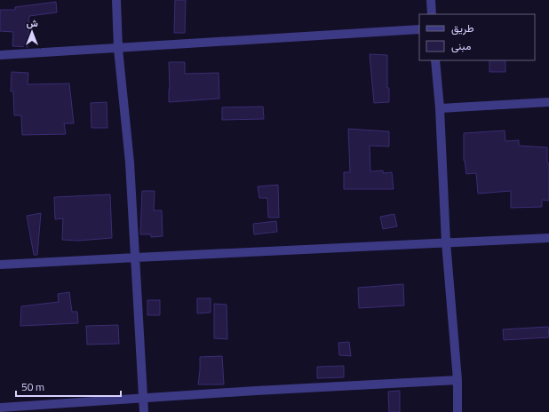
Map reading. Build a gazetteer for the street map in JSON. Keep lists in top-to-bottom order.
{
  "legend": ["طريق", "مبنى"],
  "scale_bar": "50 m",
  "north": "top"
}
